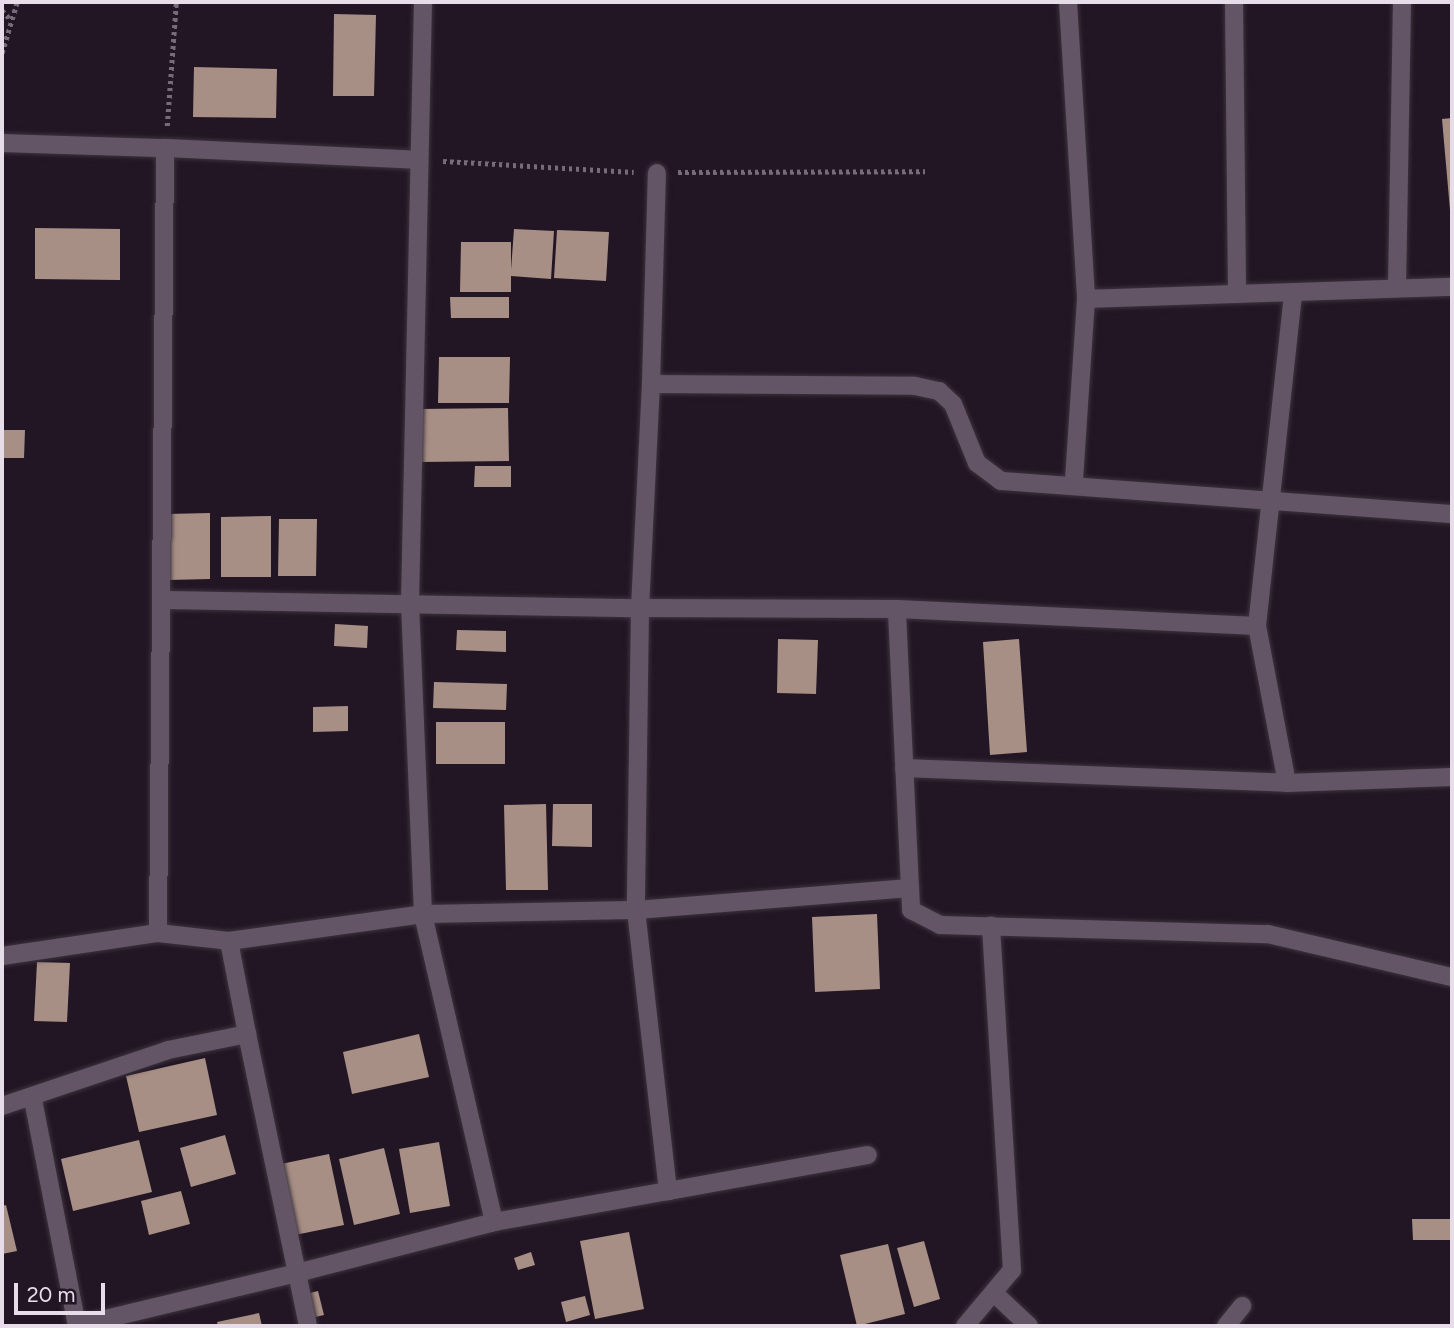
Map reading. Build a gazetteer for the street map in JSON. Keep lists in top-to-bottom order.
{
  "scale_bar": "20 m"
}
